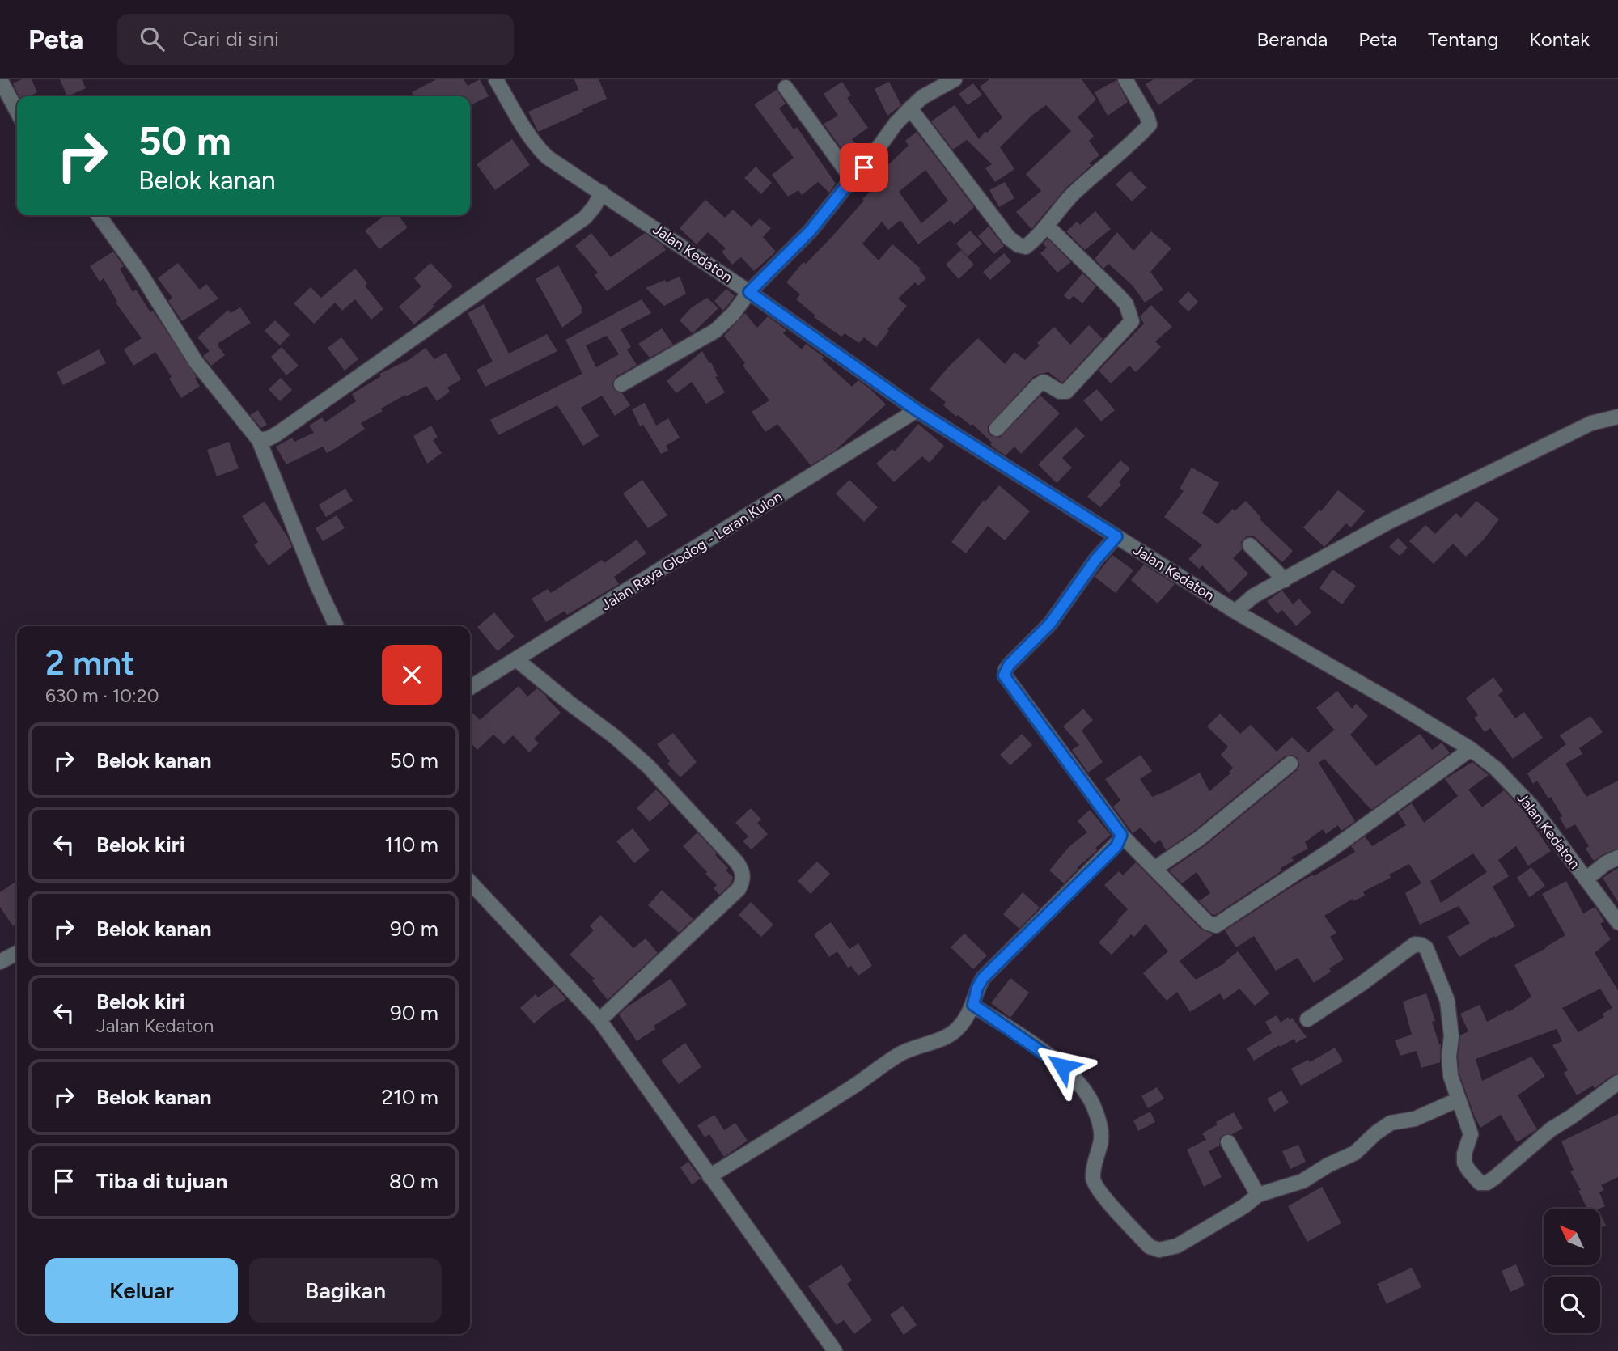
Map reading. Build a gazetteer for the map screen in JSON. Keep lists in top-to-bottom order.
{
  "streets": {
    "street": ["Jalan Kedaton", "Jalan Raya Glodog - Leran Kulon"]
  },
  "crossings": [
    ["Jalan Kedaton", "Jalan Raya Glodog - Leran Kulon"]
  ],
  "north": "top left",
  "page": {
    "header": "Peta",
    "search": "Cari di sini",
    "nav": [
      "Beranda",
      "Peta",
      "Tentang",
      "Kontak"
    ],
    "turn": ["50 m", "Belok kanan"],
    "heading": ["2 mnt", "630 m · 10:20"],
    "list": [
      {
        "name": "Belok kanan",
        "value": "50 m"
      },
      {
        "name": "Belok kiri",
        "value": "110 m"
      },
      {
        "name": "Belok kanan",
        "value": "90 m"
      },
      {
        "name": "Belok kiri",
        "note": "Jalan Kedaton",
        "value": "90 m"
      },
      {
        "name": "Belok kanan",
        "value": "210 m"
      },
      {
        "name": "Tiba di tujuan",
        "value": "80 m"
      }
    ],
    "buttons": ["Keluar", "Bagikan"]
  }
}
